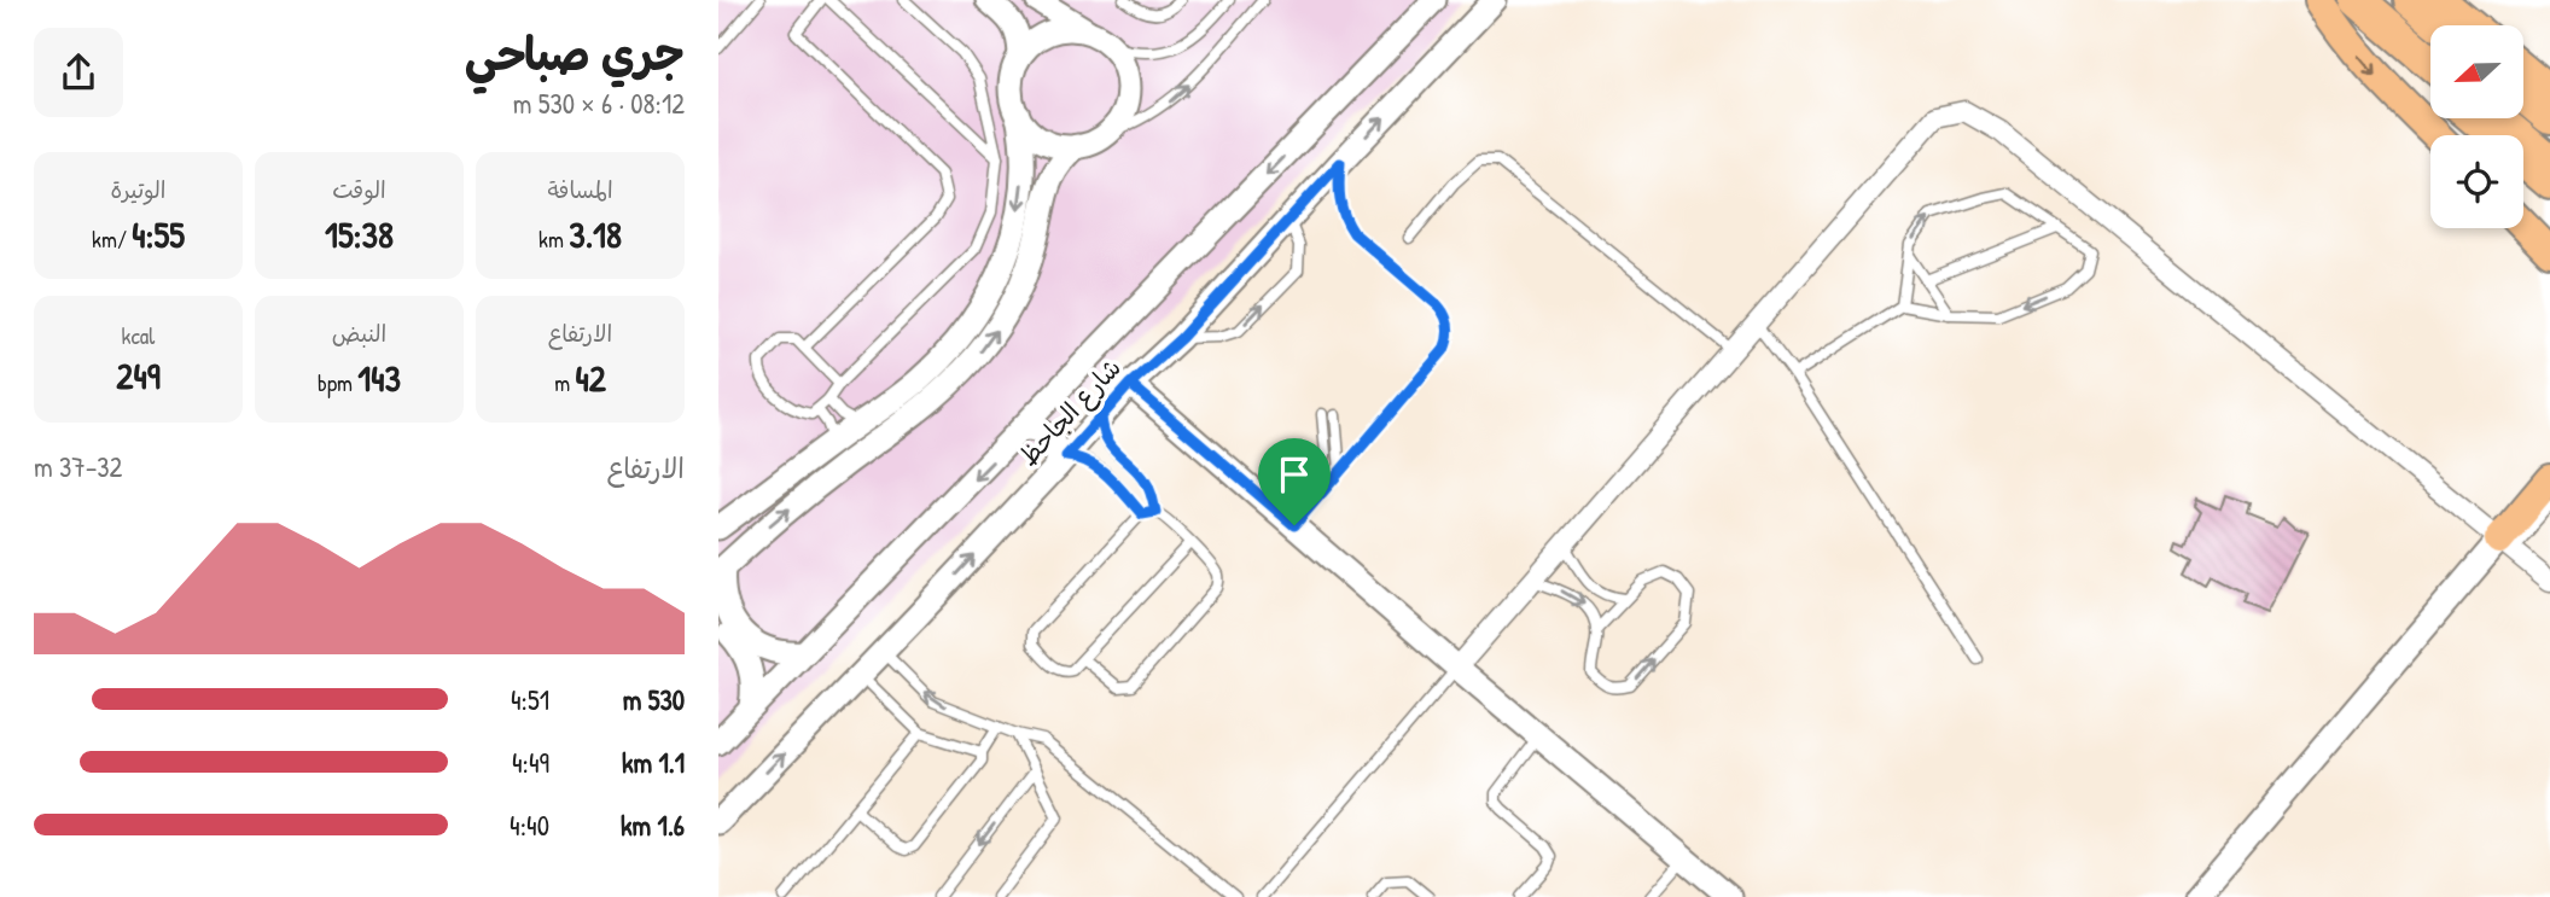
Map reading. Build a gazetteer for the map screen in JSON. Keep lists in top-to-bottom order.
{
  "streets": {
    "street": ["شارع الجاحظ"]
  },
  "north": "left",
  "page": {
    "heading": ["جري صباحي", "08:12 · 6 × 530 m"],
    "stats": [
      ["المسافة", "3.18 km"],
      ["الوقت", "15:38"],
      ["الوتيرة", "4:55 /km"],
      ["الارتفاع", "42 m"],
      ["النبض", "143 bpm"],
      ["kcal", "249"]
    ],
    "chart": ["الارتفاع", "32–37 m"],
    "list": [
      {
        "name": "530 m",
        "note": "4:51"
      },
      {
        "name": "1.1 km",
        "note": "4:49"
      },
      {
        "name": "1.6 km",
        "note": "4:40"
      }
    ]
  }
}
